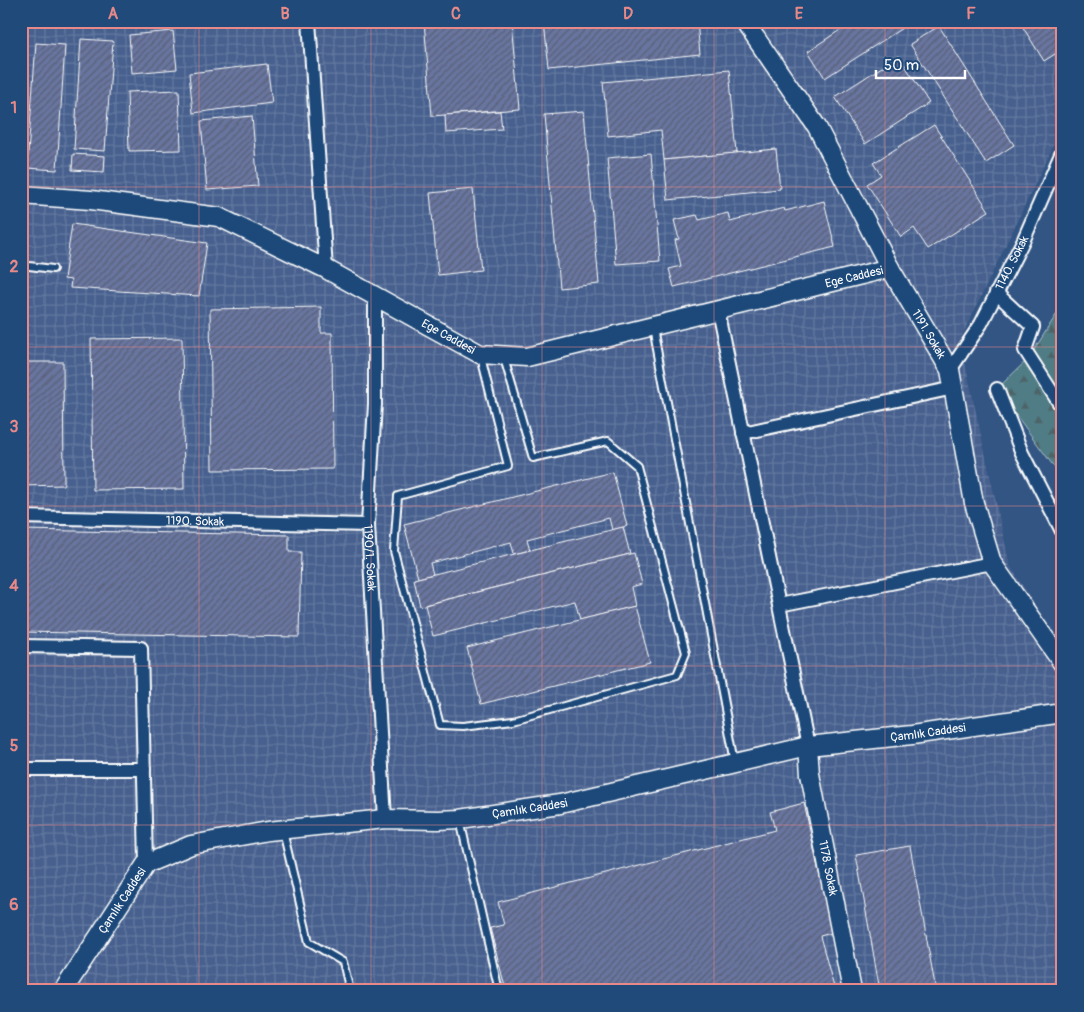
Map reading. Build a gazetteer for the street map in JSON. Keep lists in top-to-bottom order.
{
  "streets": {
    "street": [
      "1140. Sokak",
      "Ege Caddesi",
      "1191. Sokak",
      "1190. Sokak",
      "1190/1. Sokak",
      "Çamlık Caddesi",
      "1178. Sokak"
    ]
  },
  "crossings": [
    ["1140. Sokak", "1191. Sokak"],
    ["Ege Caddesi", "1191. Sokak"],
    ["Ege Caddesi", "1190/1. Sokak"],
    ["1190. Sokak", "1190/1. Sokak"],
    ["1190/1. Sokak", "Çamlık Caddesi"],
    ["Çamlık Caddesi", "1178. Sokak"]
  ],
  "scale_bar": "50 m",
  "grid": {
    "columns": [
      "A",
      "B",
      "C",
      "D",
      "E",
      "F"
    ],
    "rows": [
      "1",
      "2",
      "3",
      "4",
      "5",
      "6"
    ]
  }
}
